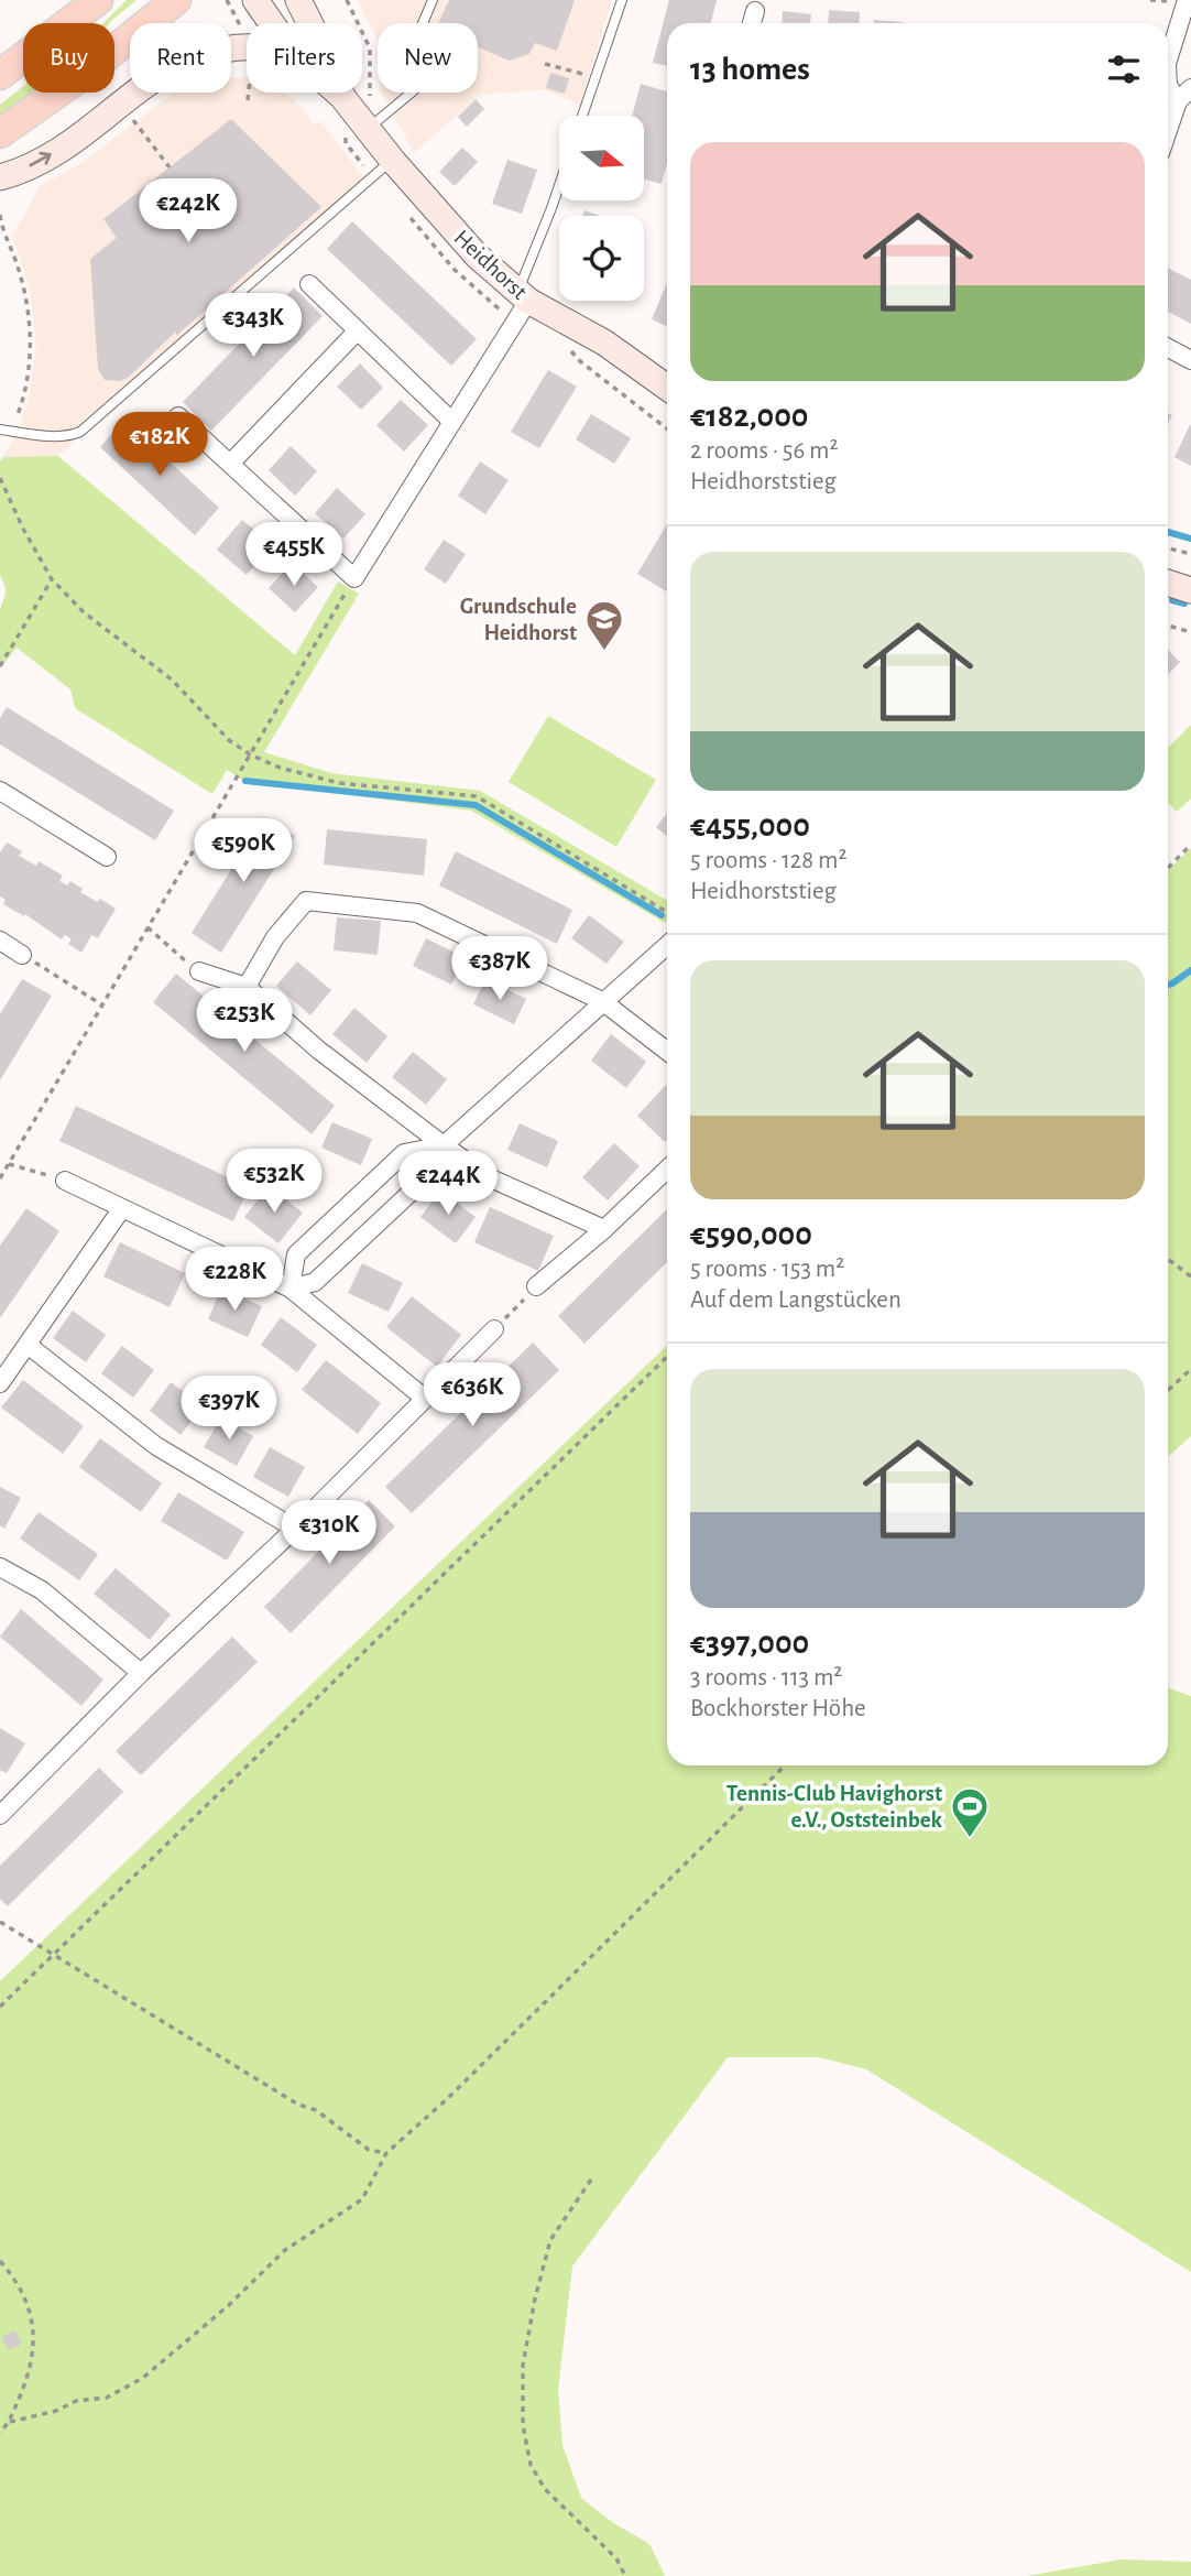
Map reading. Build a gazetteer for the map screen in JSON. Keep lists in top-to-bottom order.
{
  "streets": {
    "street": ["Heidhorst"]
  },
  "places": {
    "school or university": ["Grundschule Heidhorst"],
    "sports": ["Tennis-Club Havighorst e.V., Oststeinbek"]
  },
  "north": "right",
  "page": {
    "chip": [
      "Buy",
      "Rent",
      "Filters",
      "New"
    ],
    "heading": "13 homes",
    "list": [
      {
        "name": "€182,000",
        "note": "2 rooms · 56 m² · Heidhorststieg"
      },
      {
        "name": "€455,000",
        "note": "5 rooms · 128 m² · Heidhorststieg"
      },
      {
        "name": "€590,000",
        "note": "5 rooms · 153 m² · Auf dem Langstücken"
      },
      {
        "name": "€397,000",
        "note": "3 rooms · 113 m² · Bockhorster Höhe"
      }
    ],
    "price": [
      "€242K",
      "€343K",
      "€182K",
      "€455K",
      "€590K",
      "€387K",
      "€253K",
      "€532K",
      "€244K",
      "€228K",
      "€636K",
      "€397K",
      "€310K"
    ]
  }
}
